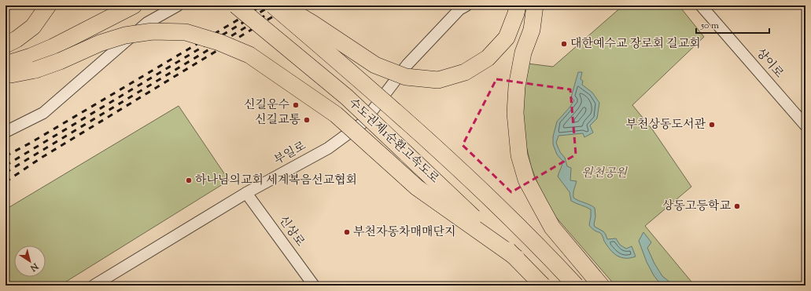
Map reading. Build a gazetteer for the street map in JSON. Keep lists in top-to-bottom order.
{
  "streets": {
    "highway": ["수도권제1순환고속도로"],
    "street": ["상이로", "부일로", "신상로"]
  },
  "crossings": [
    ["부일로", "신상로"]
  ],
  "parks": ["원천공원"],
  "places": [
    "대한예수교 장로회 길교회",
    "신길운수",
    "신길교통",
    "부천상동도서관",
    "하나님의교회 세계복음선교협회",
    "상동고등학교",
    "부천자동차매매단지"
  ],
  "scale_bar": "50 m",
  "north": "bottom right"
}
